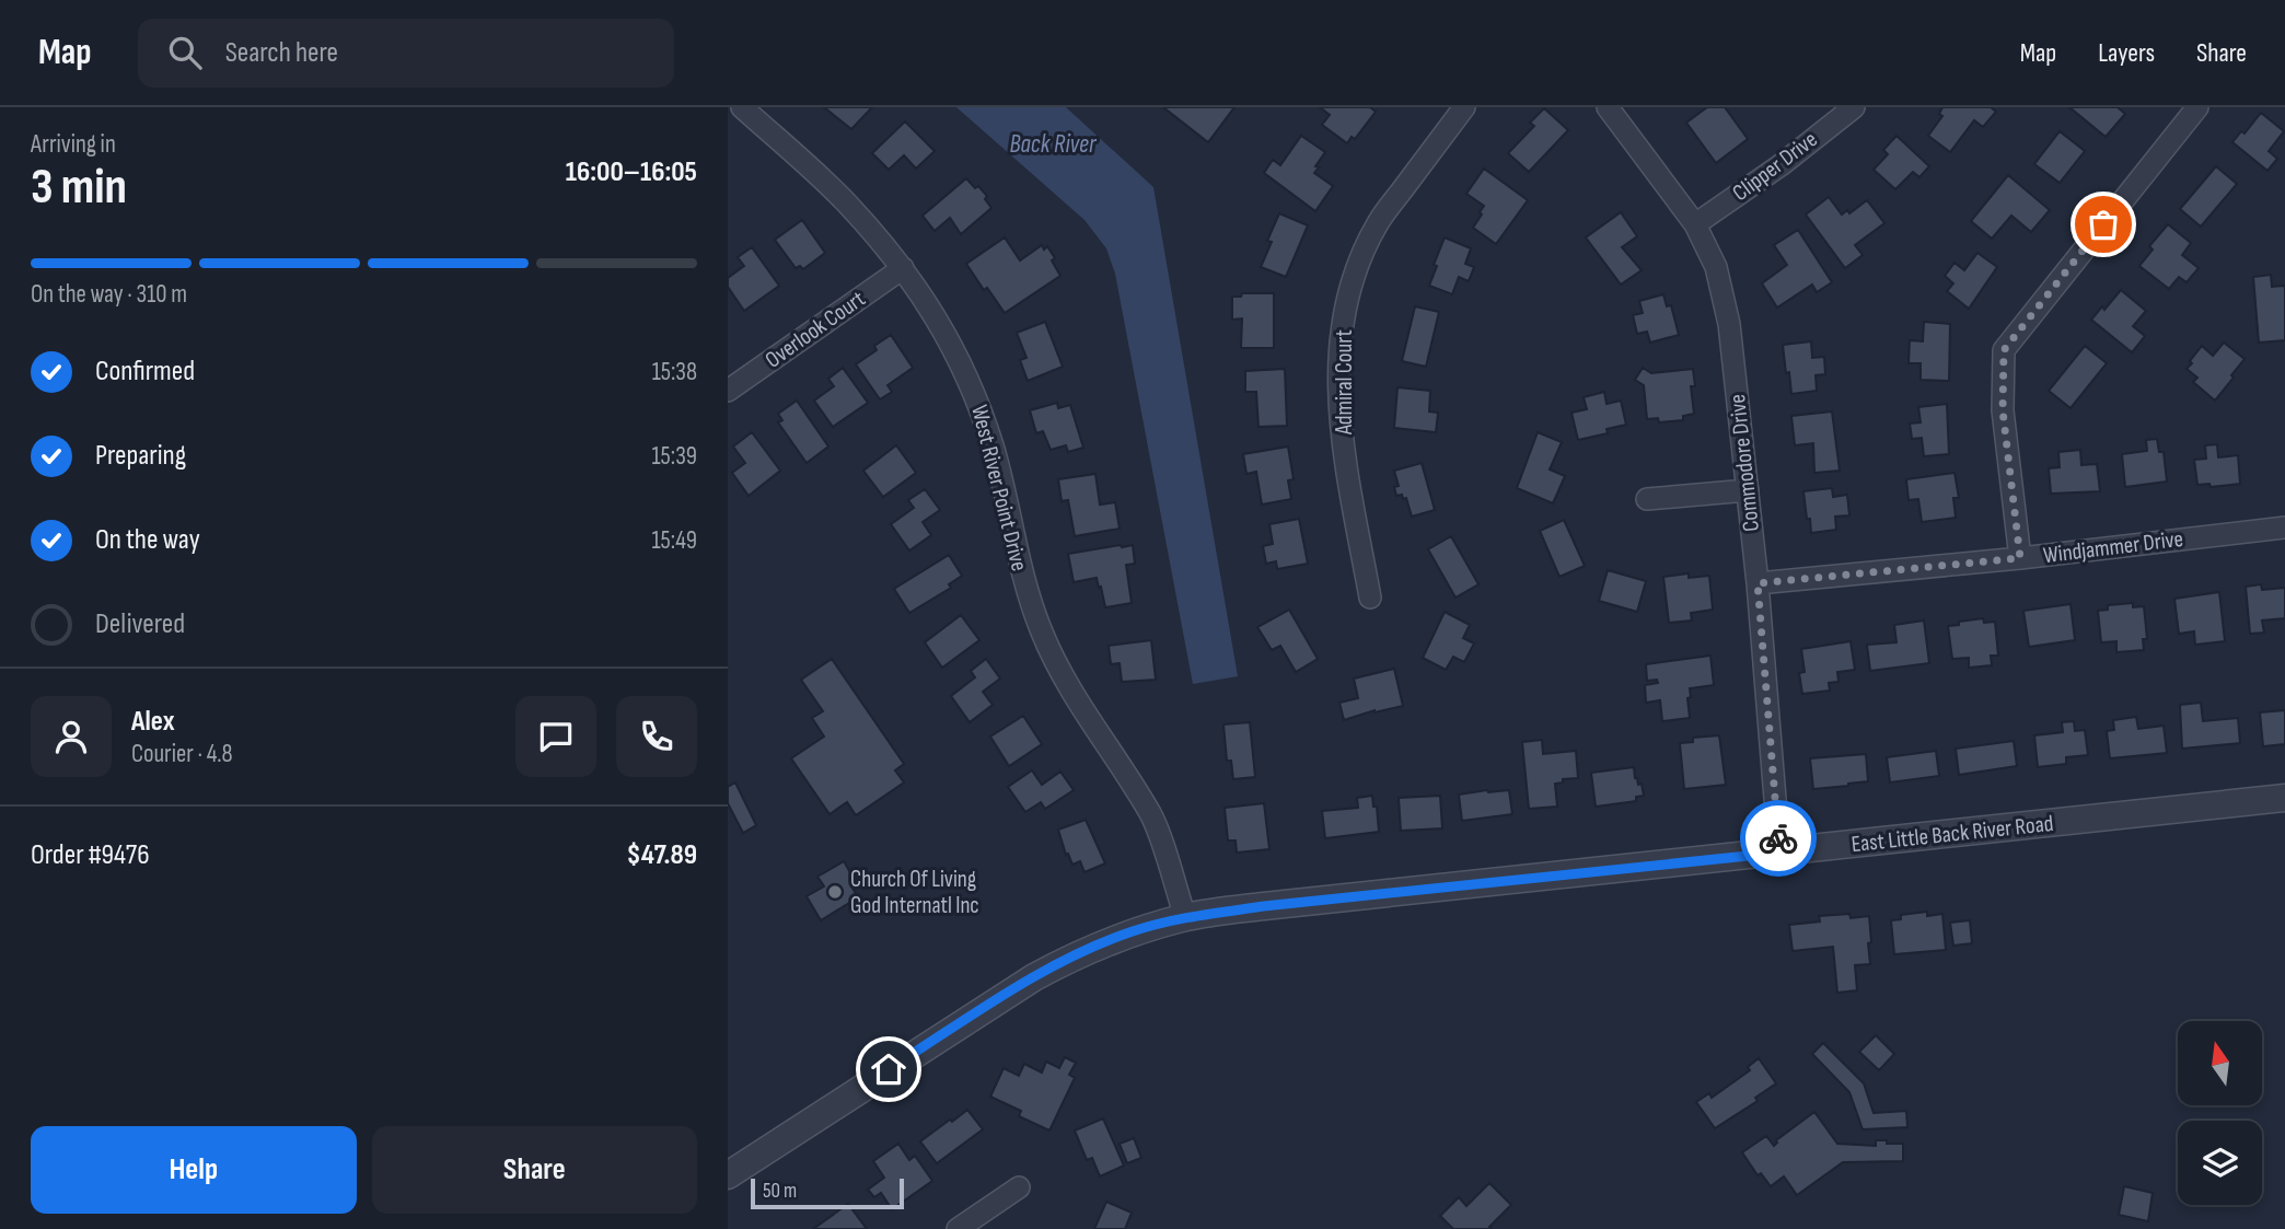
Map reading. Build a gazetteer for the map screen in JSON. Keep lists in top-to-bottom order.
{
  "streets": {
    "street": [
      "Clipper Drive",
      "Overlook Court",
      "Admiral Court",
      "Commodore Drive",
      "West River Point Drive",
      "Windjammer Drive",
      "East Little Back River Road"
    ]
  },
  "crossings": [
    ["Clipper Drive", "Commodore Drive"],
    ["Overlook Court", "West River Point Drive"],
    ["Commodore Drive", "Windjammer Drive"],
    ["Commodore Drive", "East Little Back River Road"],
    ["West River Point Drive", "East Little Back River Road"]
  ],
  "water": ["Back River"],
  "places": ["Church Of Living God Internatl Inc"],
  "scale_bar": "50 m",
  "north": "top",
  "page": {
    "header": "Map",
    "search": "Search here",
    "nav": ["Map", "Layers", "Share"],
    "heading": ["3 min", "Arriving in", "16:00–16:05"],
    "panel": [
      "Alex",
      "Courier · 4.8",
      "Order #9476",
      "$47.89"
    ],
    "bar": "On the way · 310 m",
    "list": [
      ["Confirmed", "15:38"],
      ["Preparing", "15:39"],
      ["On the way", "15:49"],
      "Delivered"
    ],
    "buttons": ["Help", "Share"],
    "scale": "50 m"
  }
}
